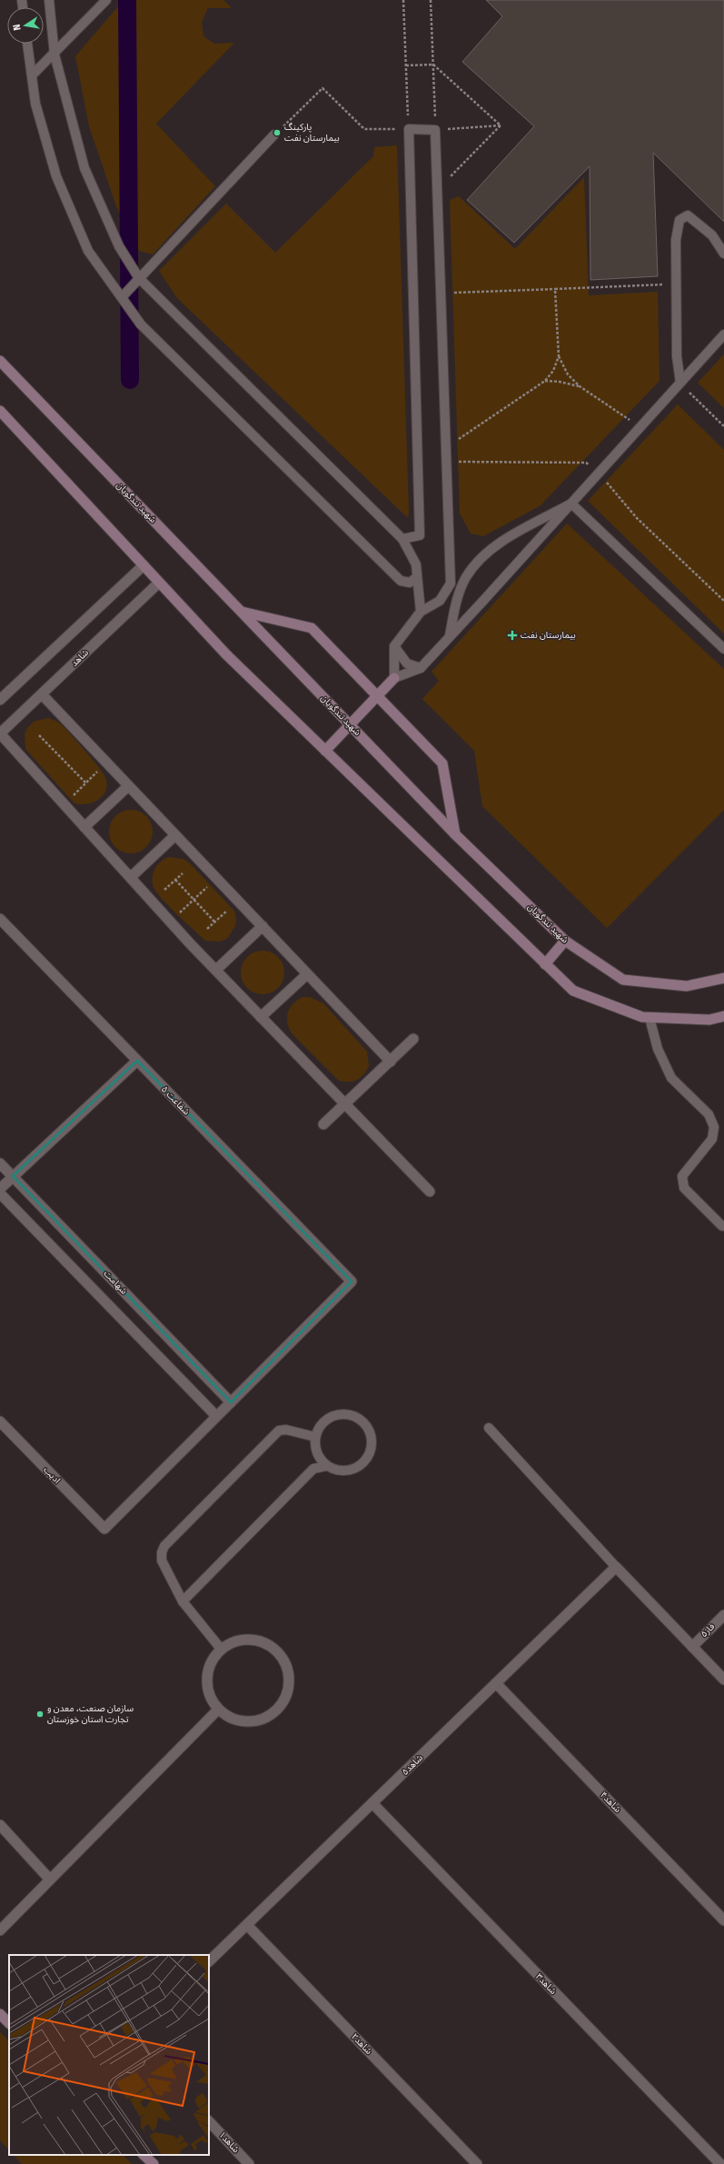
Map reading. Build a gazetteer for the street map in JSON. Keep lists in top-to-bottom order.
{
  "streets": {
    "main road": ["شهید تندگویان"],
    "street": [
      "شاهد",
      "شفاعت ۵",
      "شهامت",
      "ادیب",
      "فاز۵",
      "شاهد۵",
      "شاهد۴",
      "شاهد۳",
      "شاهد۲",
      "شاهد۱"
    ]
  },
  "crossings": [
    ["شفاعت ۵", "شهامت"],
    ["شاهد۵", "شاهد۴"],
    ["شاهد۵", "شاهد۳"],
    ["شاهد۵", "شاهد۲"]
  ],
  "places": {
    "other": ["پارکینگ بیمارستان نفت", "سازمان صنعت، معدن و تجارت استان خوزستان"],
    "health": ["بیمارستان نفت"]
  },
  "north": "left"
}
